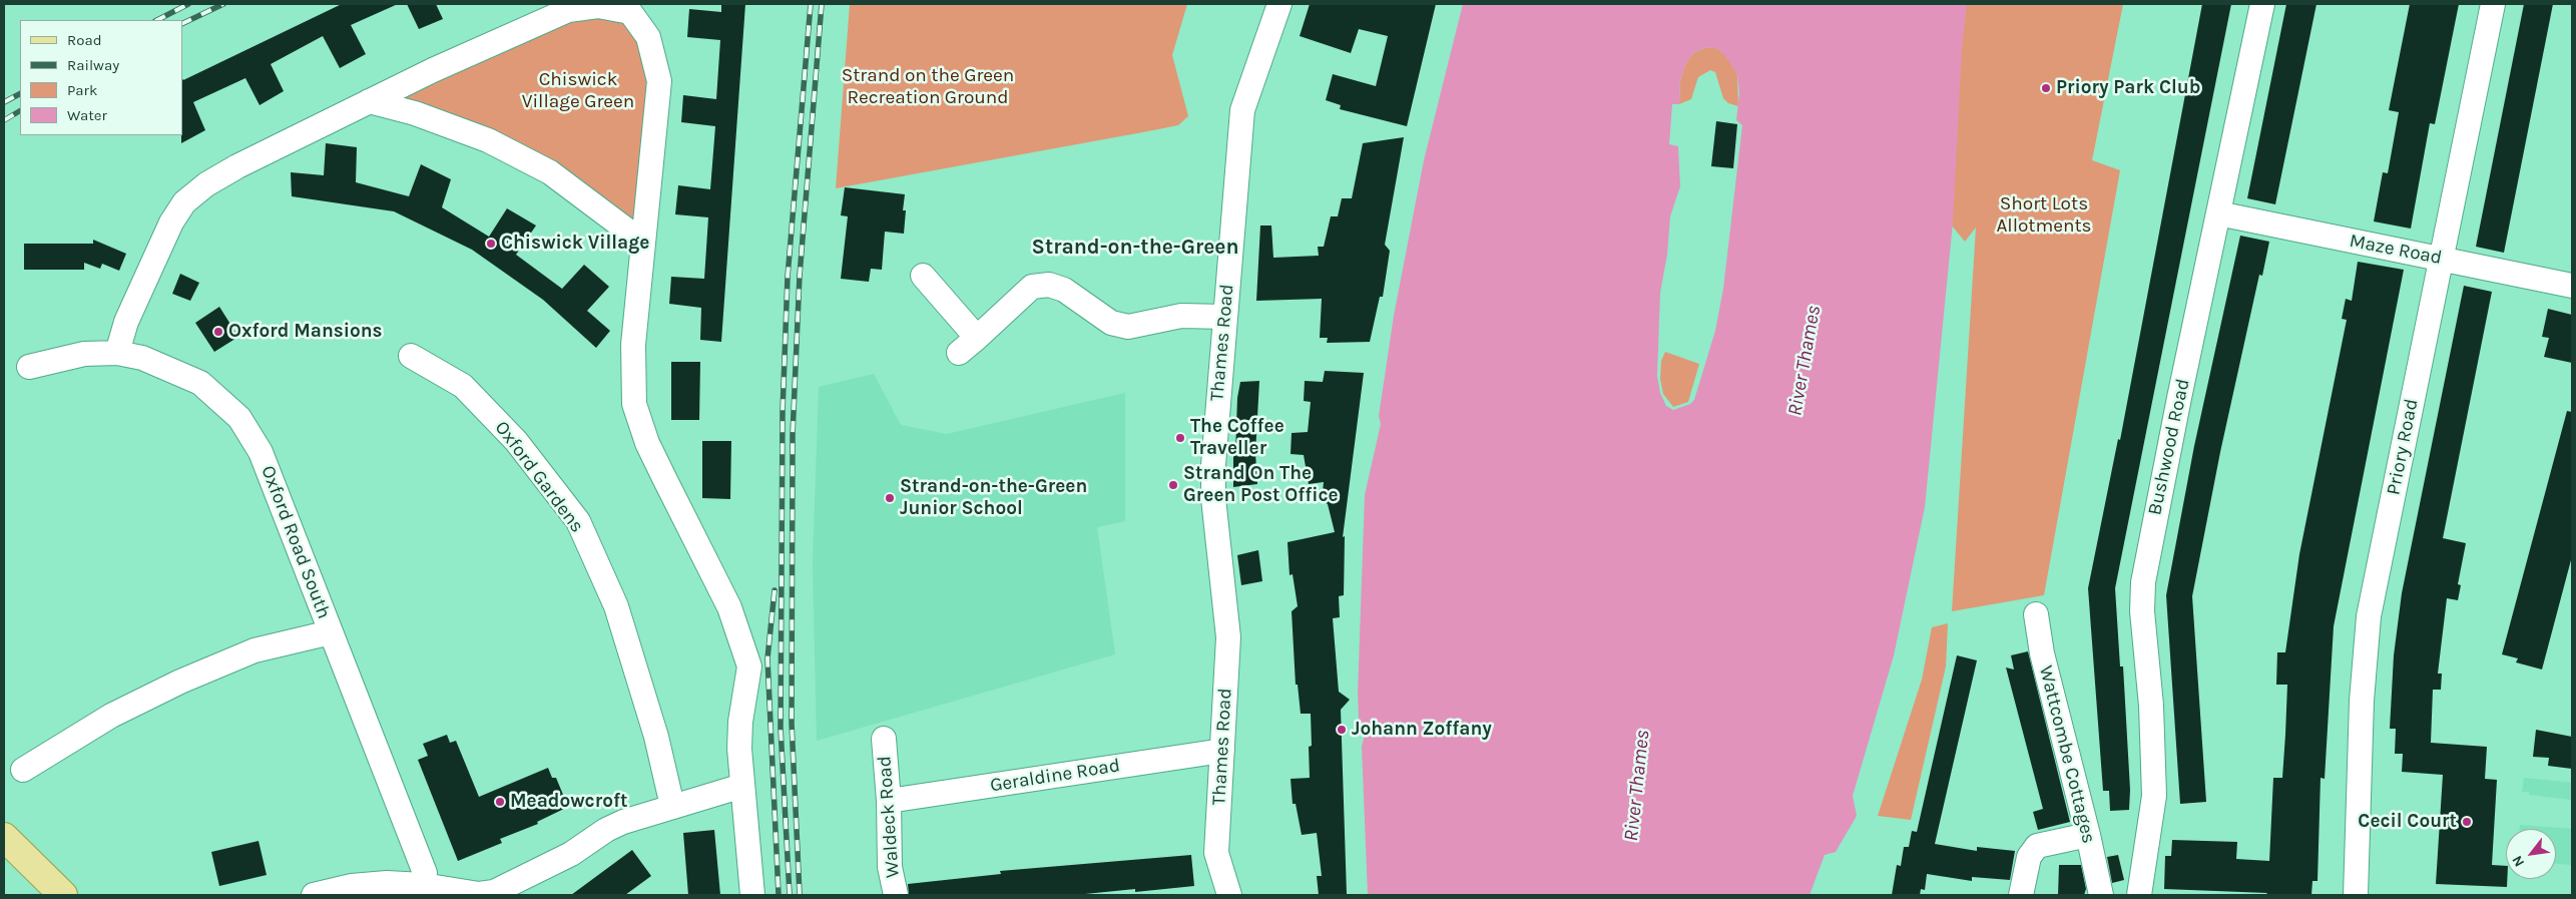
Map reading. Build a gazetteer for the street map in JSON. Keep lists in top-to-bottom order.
{
  "streets": {
    "street": [
      "Maze Road",
      "Thames Road",
      "Bushwood Road",
      "Priory Road",
      "Oxford Gardens",
      "Oxford Road South",
      "Wattcombe Cottages",
      "Geraldine Road",
      "Waldeck Road"
    ]
  },
  "crossings": [
    ["Maze Road", "Bushwood Road"],
    ["Maze Road", "Priory Road"],
    ["Thames Road", "Geraldine Road"],
    ["Geraldine Road", "Waldeck Road"]
  ],
  "districts": ["Strand-on-the-Green"],
  "water": ["River Thames"],
  "parks": ["Strand on the Green Recreation Ground", "Chiswick Village Green", "Short Lots Allotments"],
  "places": [
    "Priory Park Club",
    "Chiswick Village",
    "Oxford Mansions",
    "The Coffee Traveller",
    "Strand On The Green Post Office",
    "Strand-on-the-Green Junior School",
    "Johann Zoffany",
    "Meadowcroft",
    "Cecil Court"
  ],
  "legend": [
    "Road",
    "Railway",
    "Park",
    "Water"
  ],
  "north": "bottom left"
}
